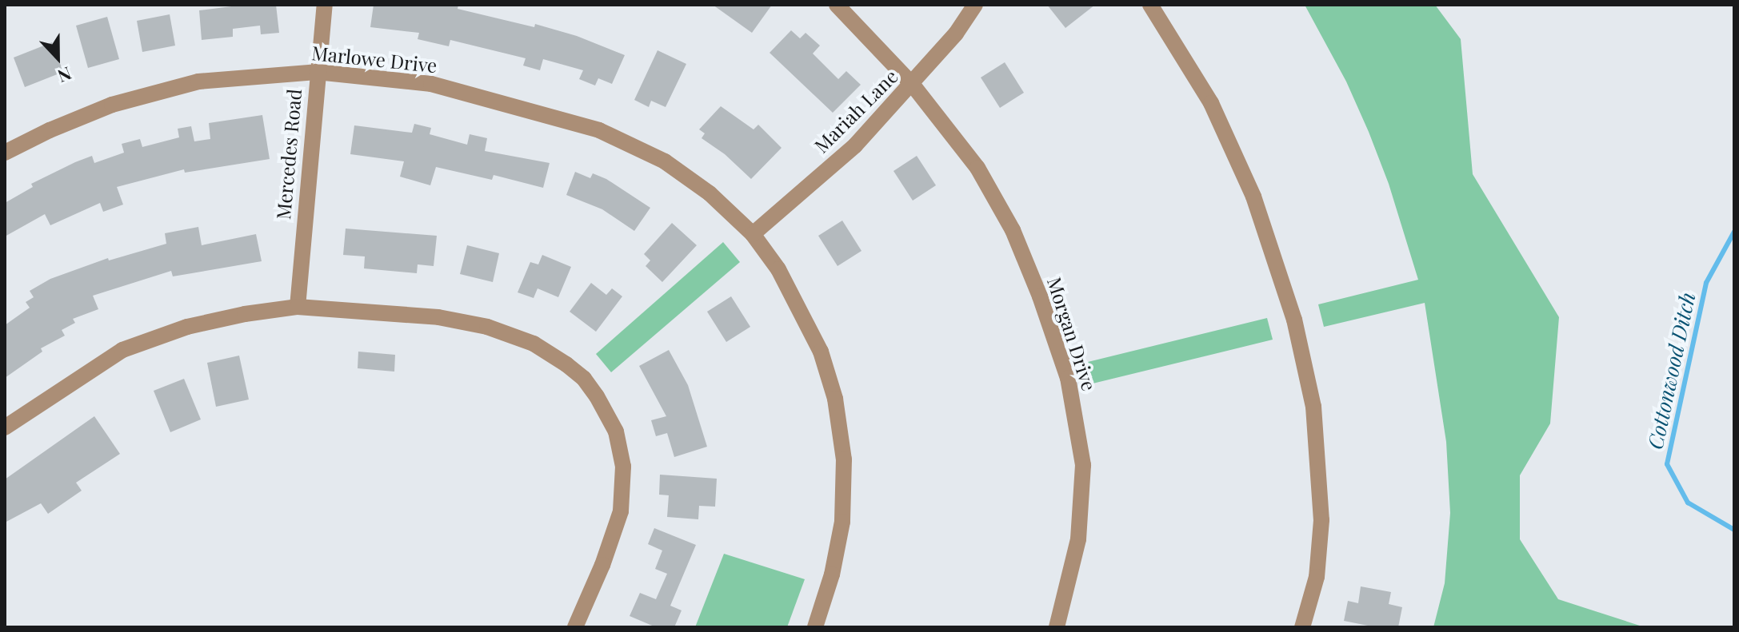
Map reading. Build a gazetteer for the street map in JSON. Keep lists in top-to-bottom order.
{
  "streets": {
    "street": [
      "Marlowe Drive",
      "Mariah Lane",
      "Mercedes Road",
      "Morgan Drive"
    ]
  },
  "crossings": [
    ["Marlowe Drive", "Mariah Lane"],
    ["Marlowe Drive", "Mercedes Road"],
    ["Mariah Lane", "Morgan Drive"]
  ],
  "water": ["Cottonwood Ditch"],
  "north": "bottom"
}
